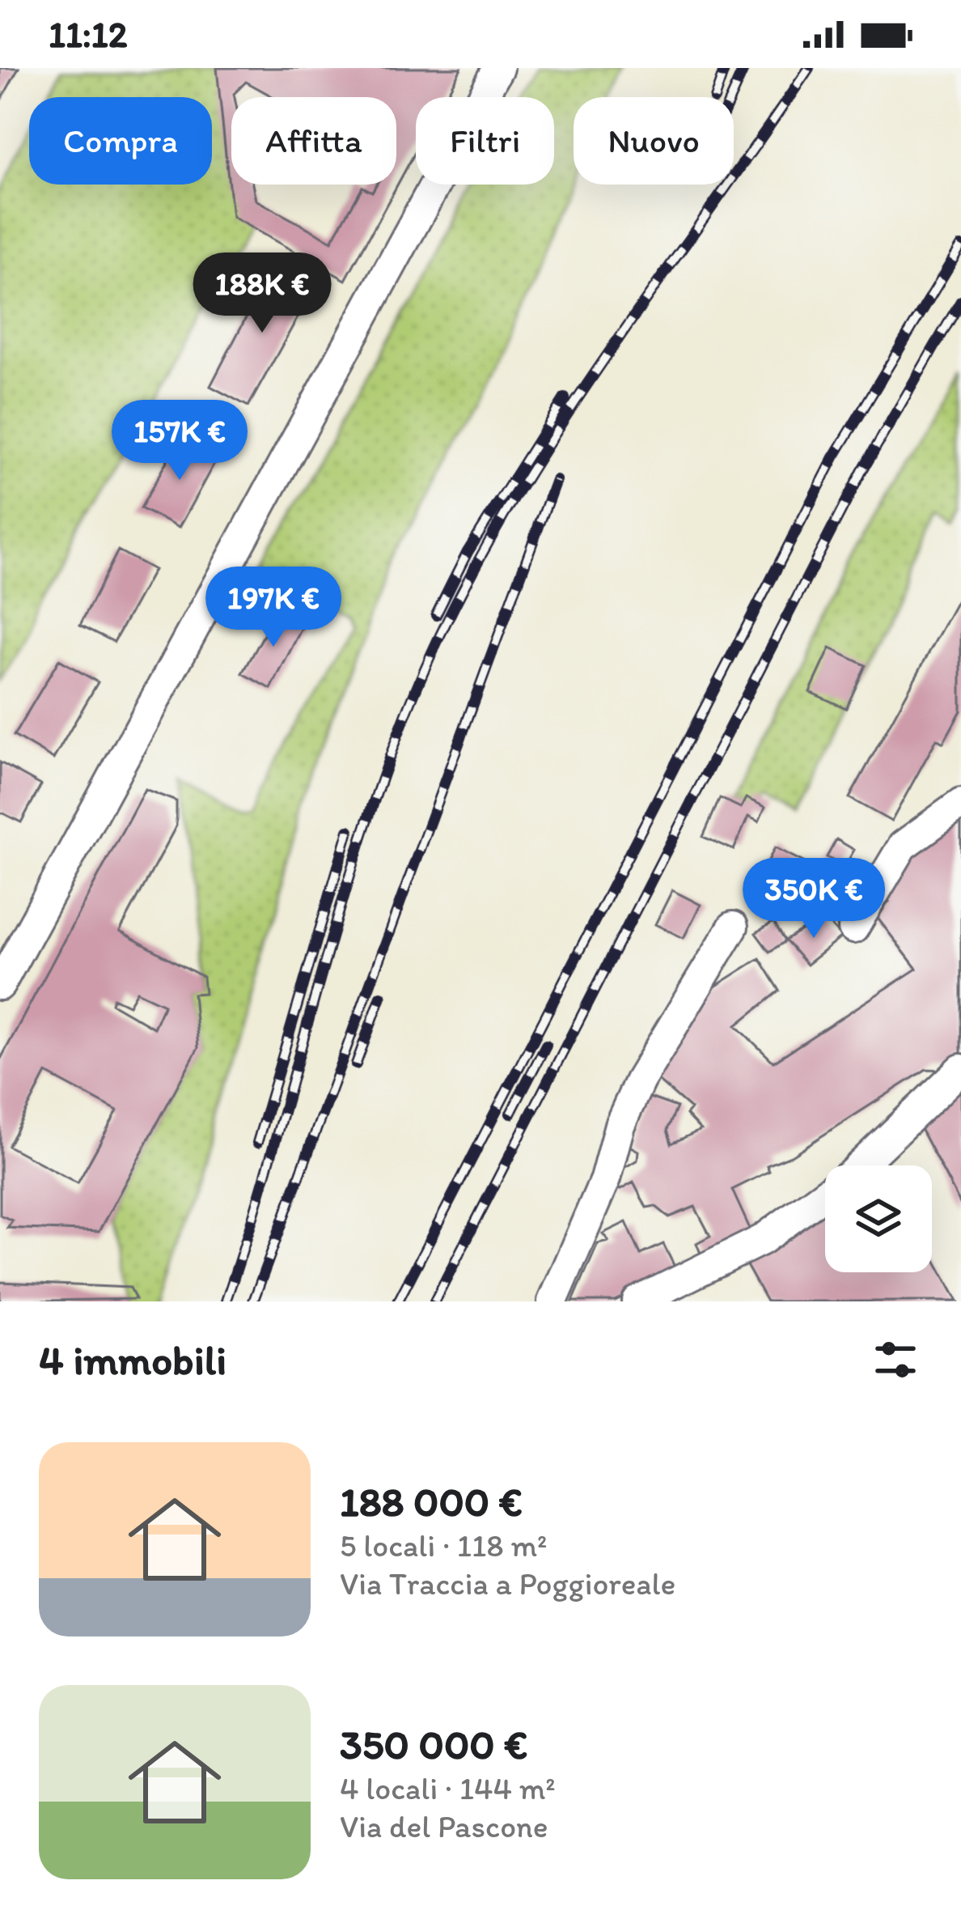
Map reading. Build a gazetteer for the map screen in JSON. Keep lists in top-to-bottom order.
{
  "page": {
    "status": "11:12",
    "chip": [
      "Compra",
      "Affitta",
      "Filtri",
      "Nuovo"
    ],
    "price": [
      "188K €",
      "157K €",
      "197K €",
      "350K €"
    ],
    "heading": "4 immobili",
    "list": [
      {
        "name": "188 000 €",
        "note": "5 locali · 118 m² · Via Traccia a Poggioreale"
      },
      {
        "name": "350 000 €",
        "note": "4 locali · 144 m² · Via del Pascone"
      }
    ]
  }
}
